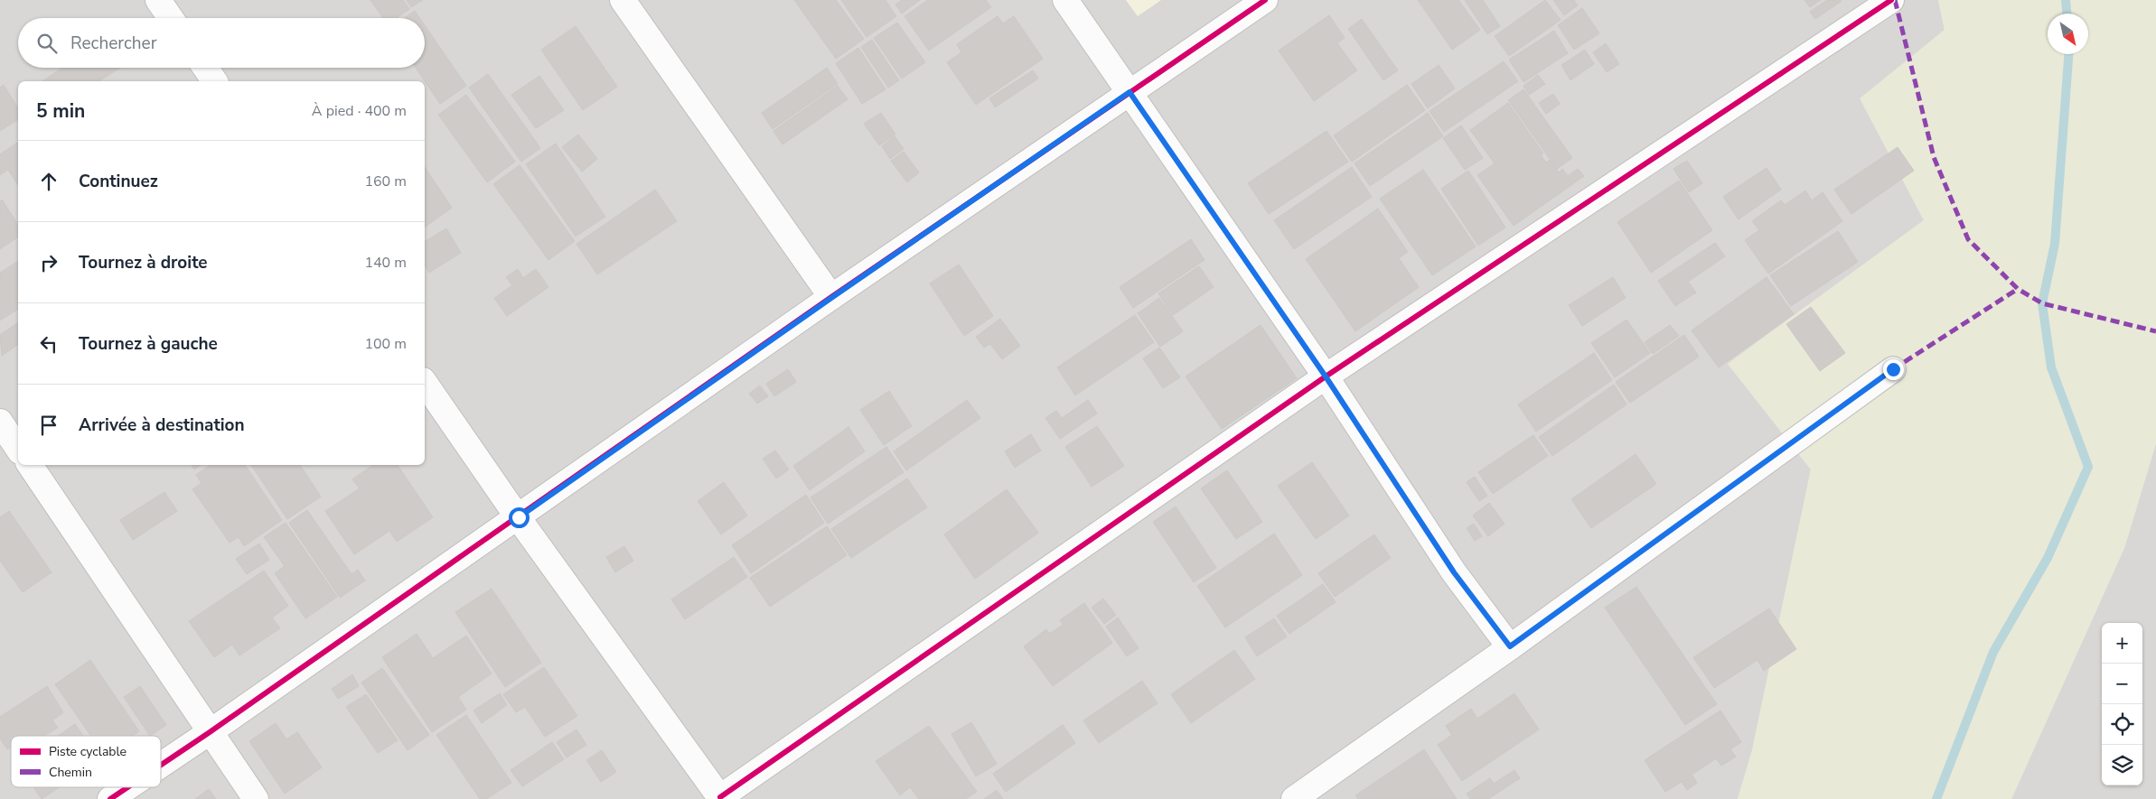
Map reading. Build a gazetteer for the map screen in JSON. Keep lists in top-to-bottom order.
{
  "legend": ["Piste cyclable", "Chemin"],
  "north": "bottom right",
  "page": {
    "search": "Rechercher",
    "heading": ["5 min", "À pied · 400 m"],
    "list": [
      ["Continuez", "160 m"],
      ["Tournez à droite", "140 m"],
      ["Tournez à gauche", "100 m"],
      "Arrivée à destination"
    ],
    "map_buttons": ["+", "−"]
  }
}
